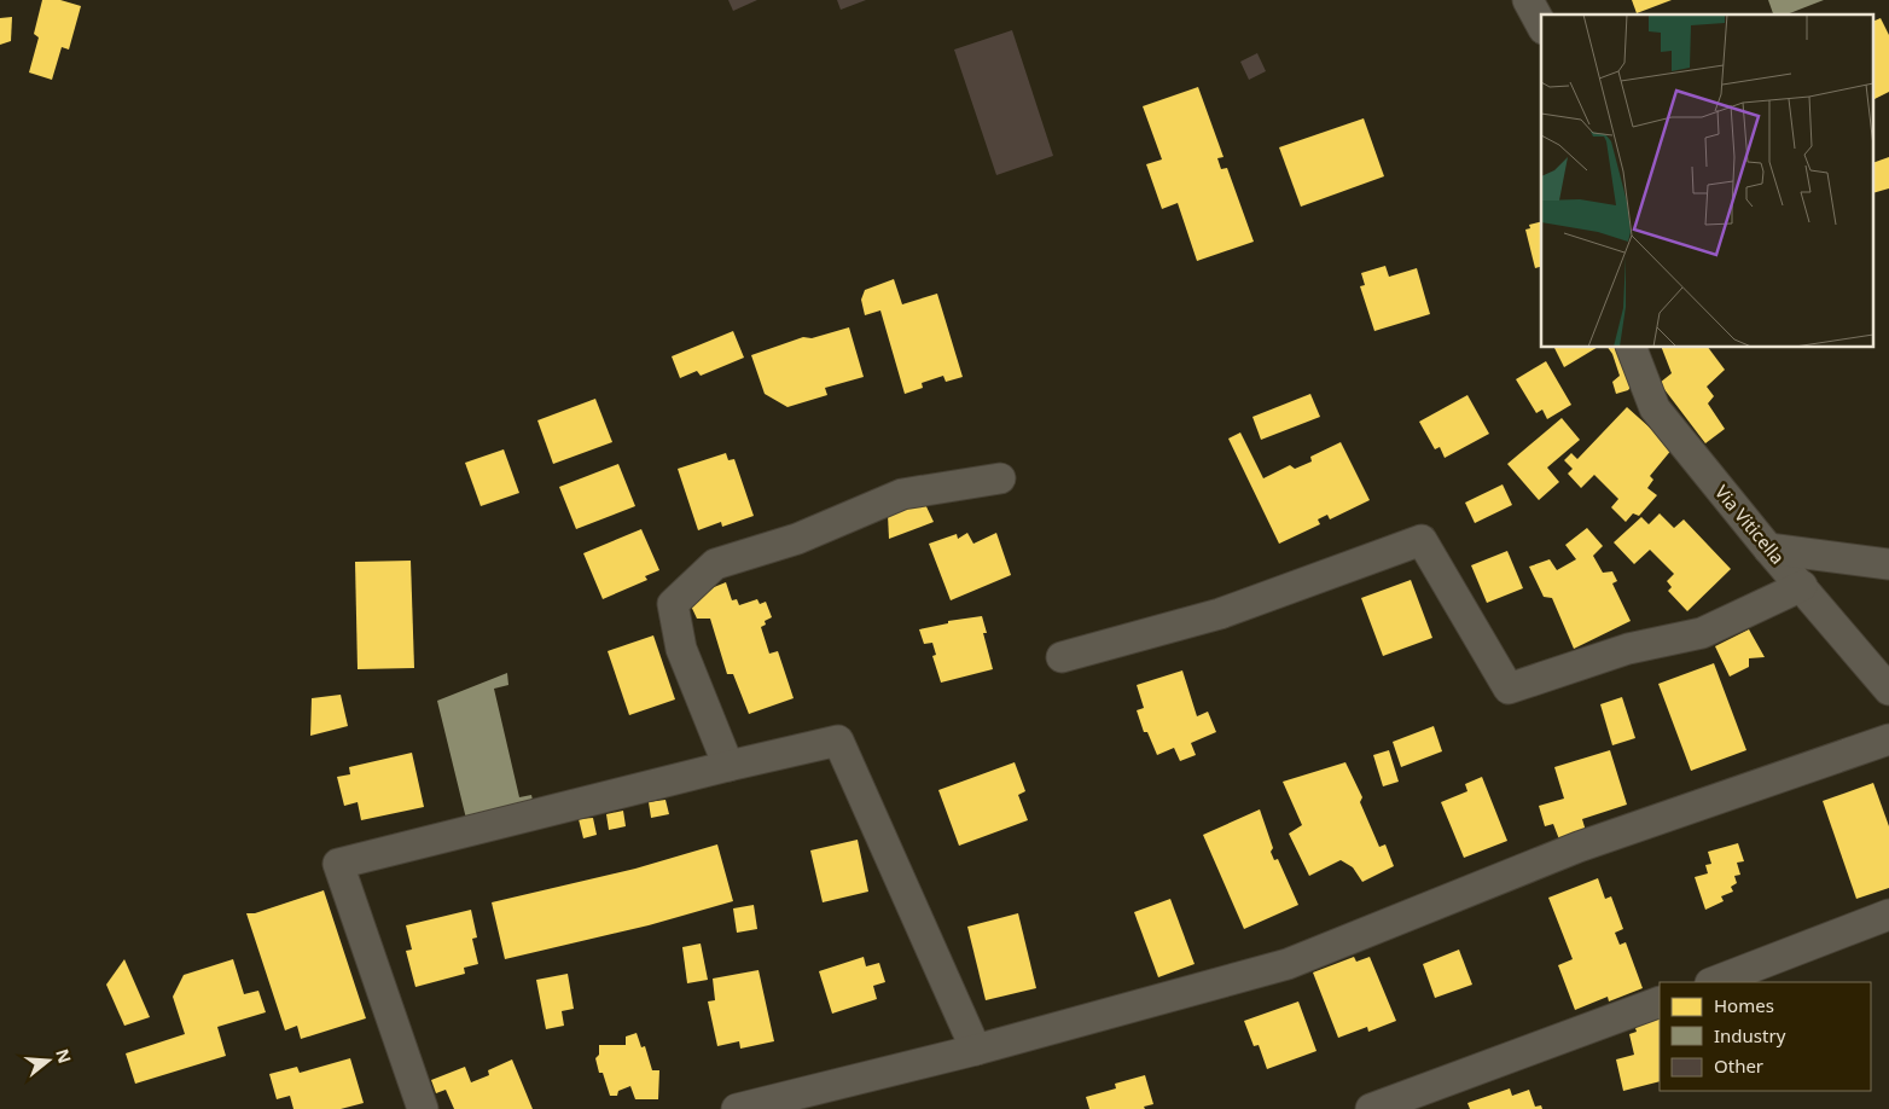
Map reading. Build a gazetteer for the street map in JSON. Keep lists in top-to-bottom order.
{
  "streets": {
    "street": ["Via Viticella"]
  },
  "legend": ["Homes", "Industry", "Other"],
  "north": "right"
}
